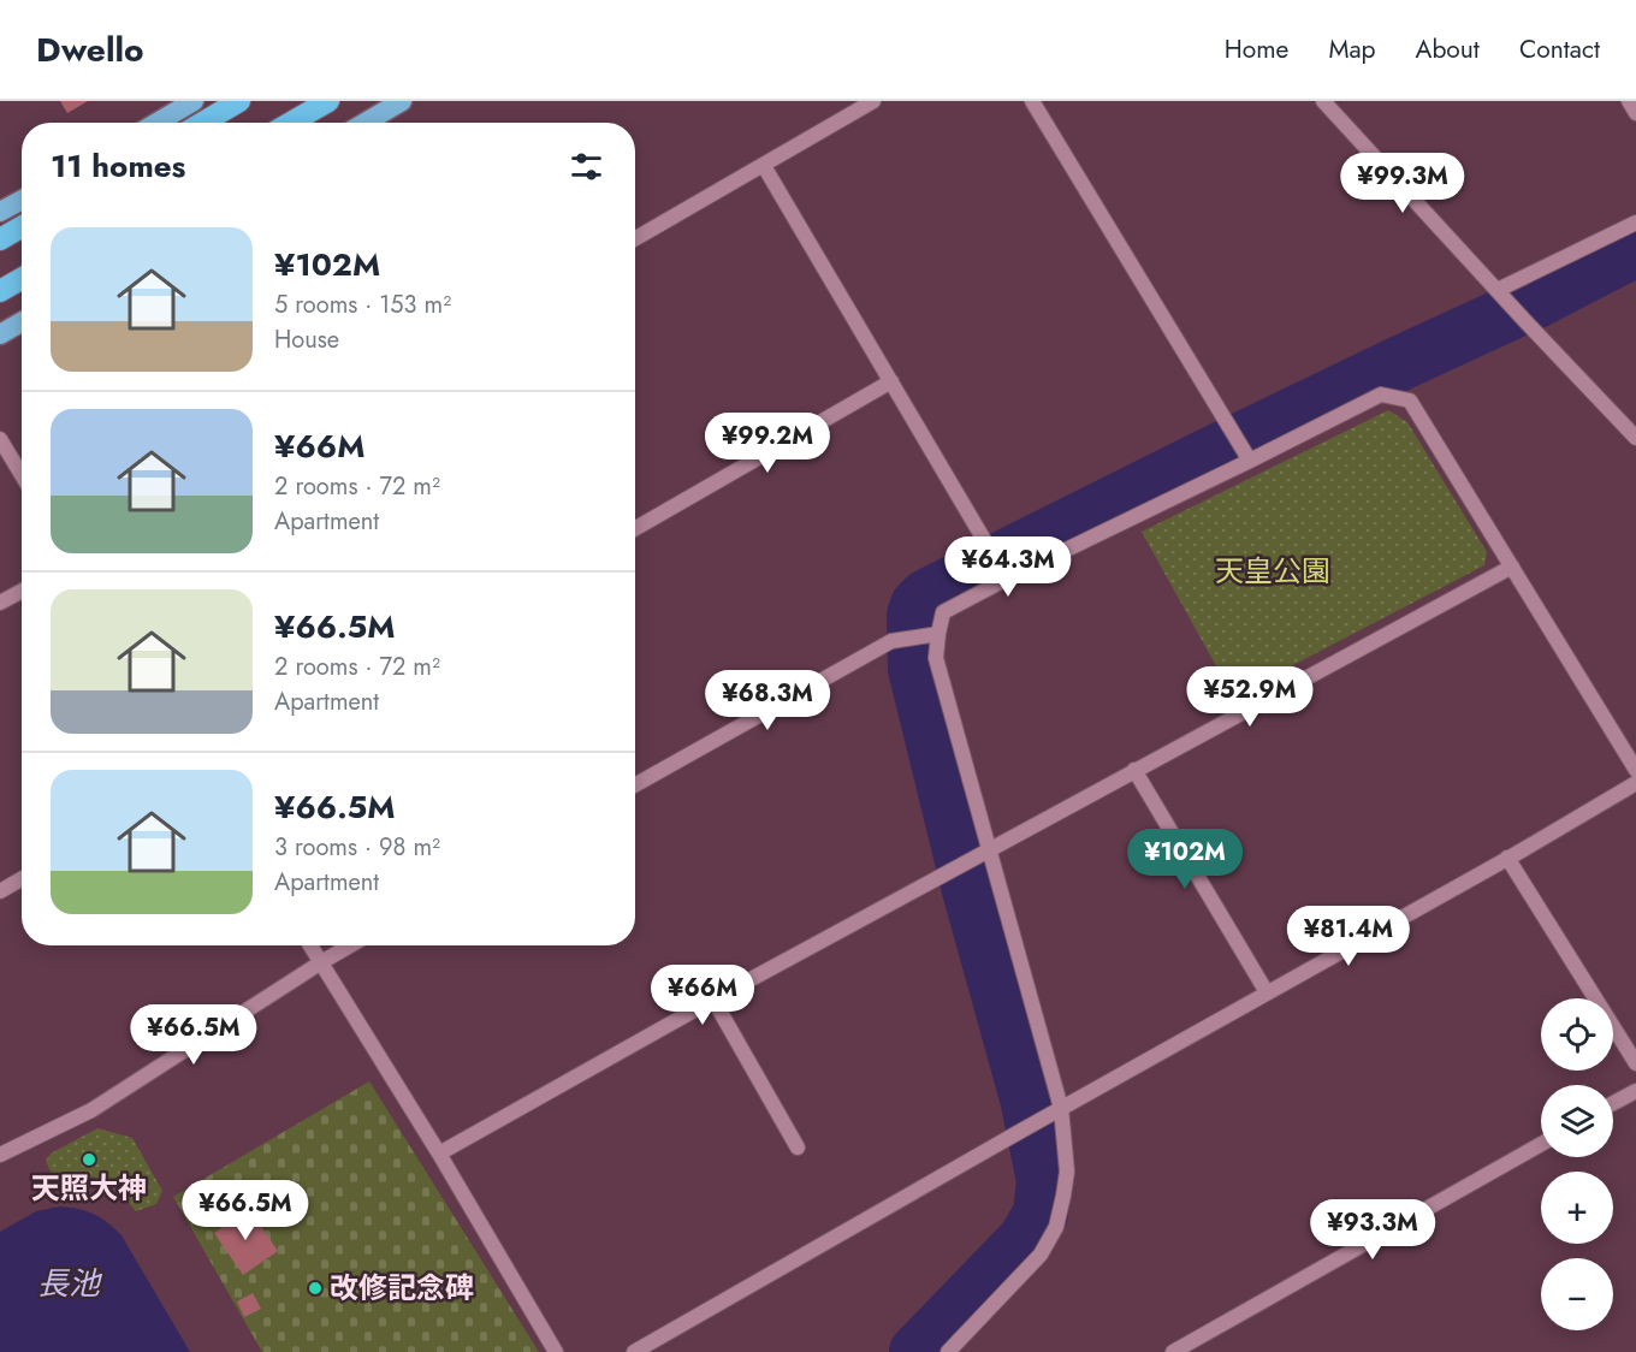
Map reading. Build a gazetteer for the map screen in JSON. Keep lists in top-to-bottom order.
{
  "water": ["長池"],
  "parks": ["天皇公園"],
  "places": ["天照大神", "改修記念碑"],
  "page": {
    "header": "Dwello",
    "nav": [
      "Home",
      "Map",
      "About",
      "Contact"
    ],
    "heading": "11 homes",
    "price": [
      "¥99.3M",
      "¥99.2M",
      "¥64.3M",
      "¥52.9M",
      "¥68.3M",
      "¥102M",
      "¥81.4M",
      "¥66M",
      "¥66.5M",
      "¥66.5M",
      "¥93.3M"
    ],
    "list": [
      {
        "name": "¥102M",
        "note": "5 rooms · 153 m² · House"
      },
      {
        "name": "¥66M",
        "note": "2 rooms · 72 m² · Apartment"
      },
      {
        "name": "¥66.5M",
        "note": "2 rooms · 72 m² · Apartment"
      },
      {
        "name": "¥66.5M",
        "note": "3 rooms · 98 m² · Apartment"
      }
    ],
    "map_buttons": ["+", "−"]
  }
}
